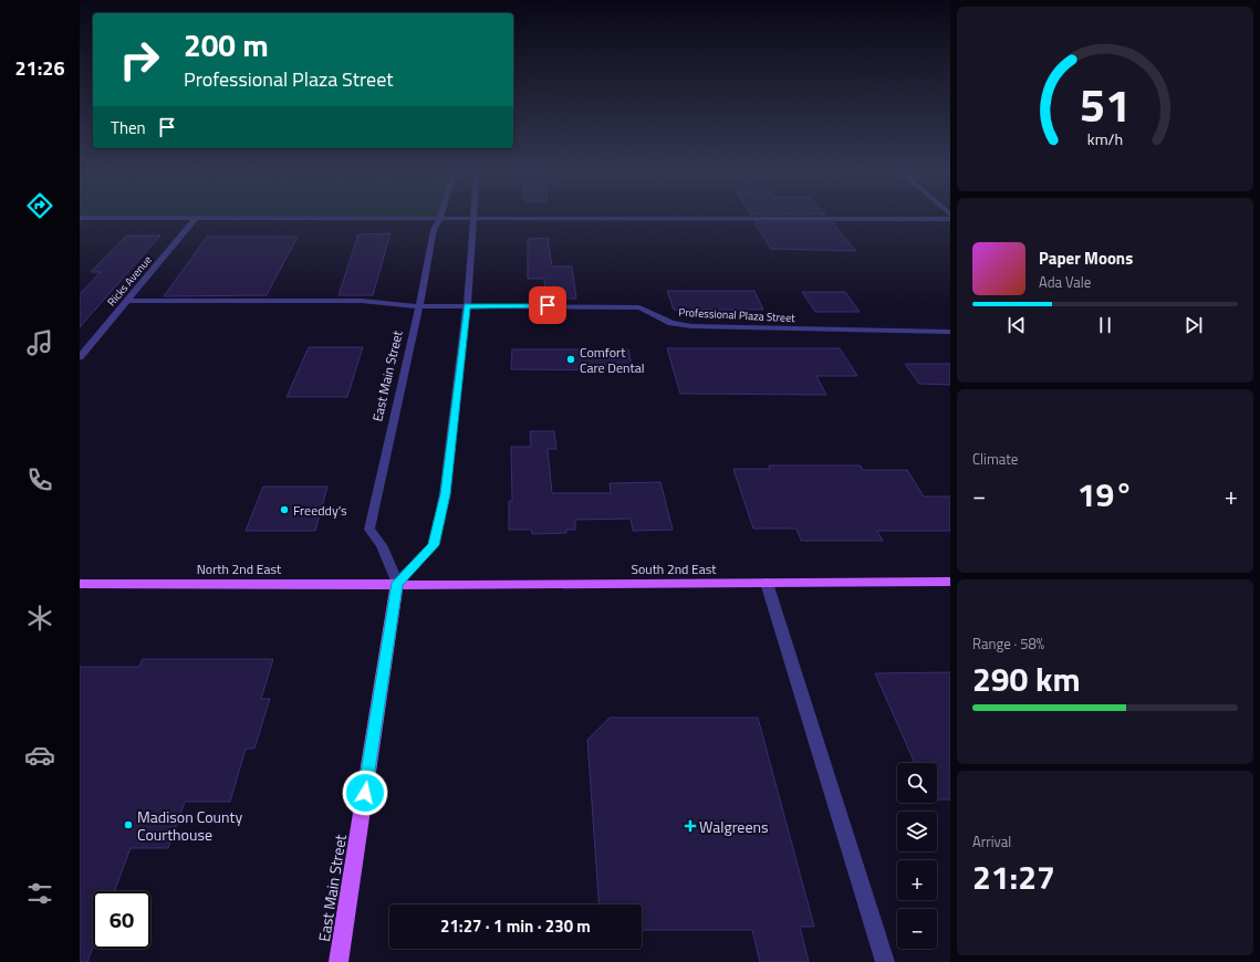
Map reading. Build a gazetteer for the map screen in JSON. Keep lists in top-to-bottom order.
{
  "streets": {
    "main road": ["East Main Street", "North 2nd East", "South 2nd East"],
    "street": ["Ricks Avenue", "Professional Plaza Street"]
  },
  "crossings": [
    ["Ricks Avenue", "Professional Plaza Street"],
    ["Professional Plaza Street", "East Main Street"],
    ["East Main Street", "North 2nd East"],
    ["East Main Street", "South 2nd East"],
    ["North 2nd East", "South 2nd East"]
  ],
  "places": {
    "other": ["Comfort Care Dental", "Freeddy’s", "Madison County Courthouse"],
    "health": ["Walgreens"]
  },
  "page": {
    "tabs": "21:26",
    "turn": ["200 m", "Professional Plaza Street"],
    "then": "Then",
    "song": ["Paper Moons", "Ada Vale"],
    "tile": [
      "Climate",
      ["Range · 58%", "290 km"],
      ["Arrival", "21:27"]
    ],
    "heat": ["−", "19°", "+"],
    "map_buttons": ["+", "−"],
    "limit": "60",
    "trip": "21:27 · 1 min · 230 m",
    "gauge": ["51", "km/h"]
  }
}
